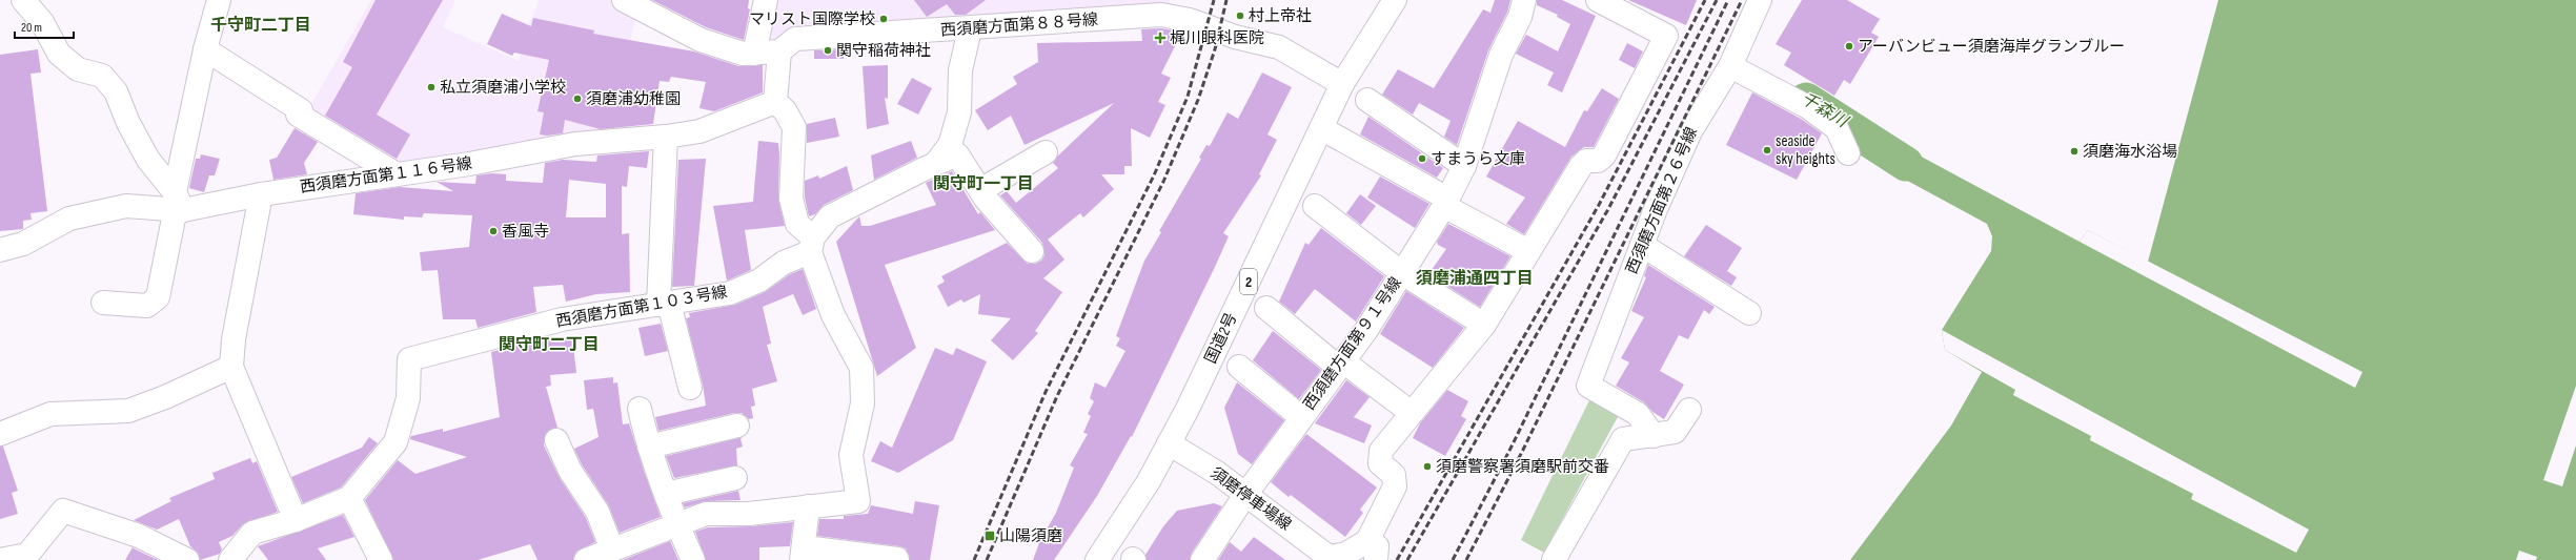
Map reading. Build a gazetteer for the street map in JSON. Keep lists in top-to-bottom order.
{
  "streets": {
    "main road": [
      "西須磨方面第８８号線",
      "西須磨方面第１１６号線",
      "西須磨方面第２６号線",
      "2",
      "西須磨方面第１０３号線",
      "国道2号",
      "西須磨方面第９１号線",
      "須磨停車場線"
    ]
  },
  "crossings": [
    ["西須磨方面第８８号線", "国道2号"],
    ["国道2号", "須磨停車場線"],
    ["西須磨方面第９１号線", "須磨停車場線"]
  ],
  "districts": [
    "千守町二丁目",
    "関守町一丁目",
    "須磨浦通四丁目",
    "関守町二丁目"
  ],
  "water": ["千森川"],
  "places": {
    "other": [
      "村上帝社",
      "マリスト国際学校",
      "アーバンビュー須磨海岸グランブルー",
      "関守稲荷神社",
      "私立須磨浦小学校",
      "須磨浦幼稚園",
      "seaside sky heights",
      "須磨海水浴場",
      "すまうら文庫",
      "香風寺",
      "須磨警察署須磨駅前交番"
    ],
    "health": ["梶川眼科医院"],
    "transit": ["山陽須磨"]
  },
  "scale_bar": "20 m"
}
